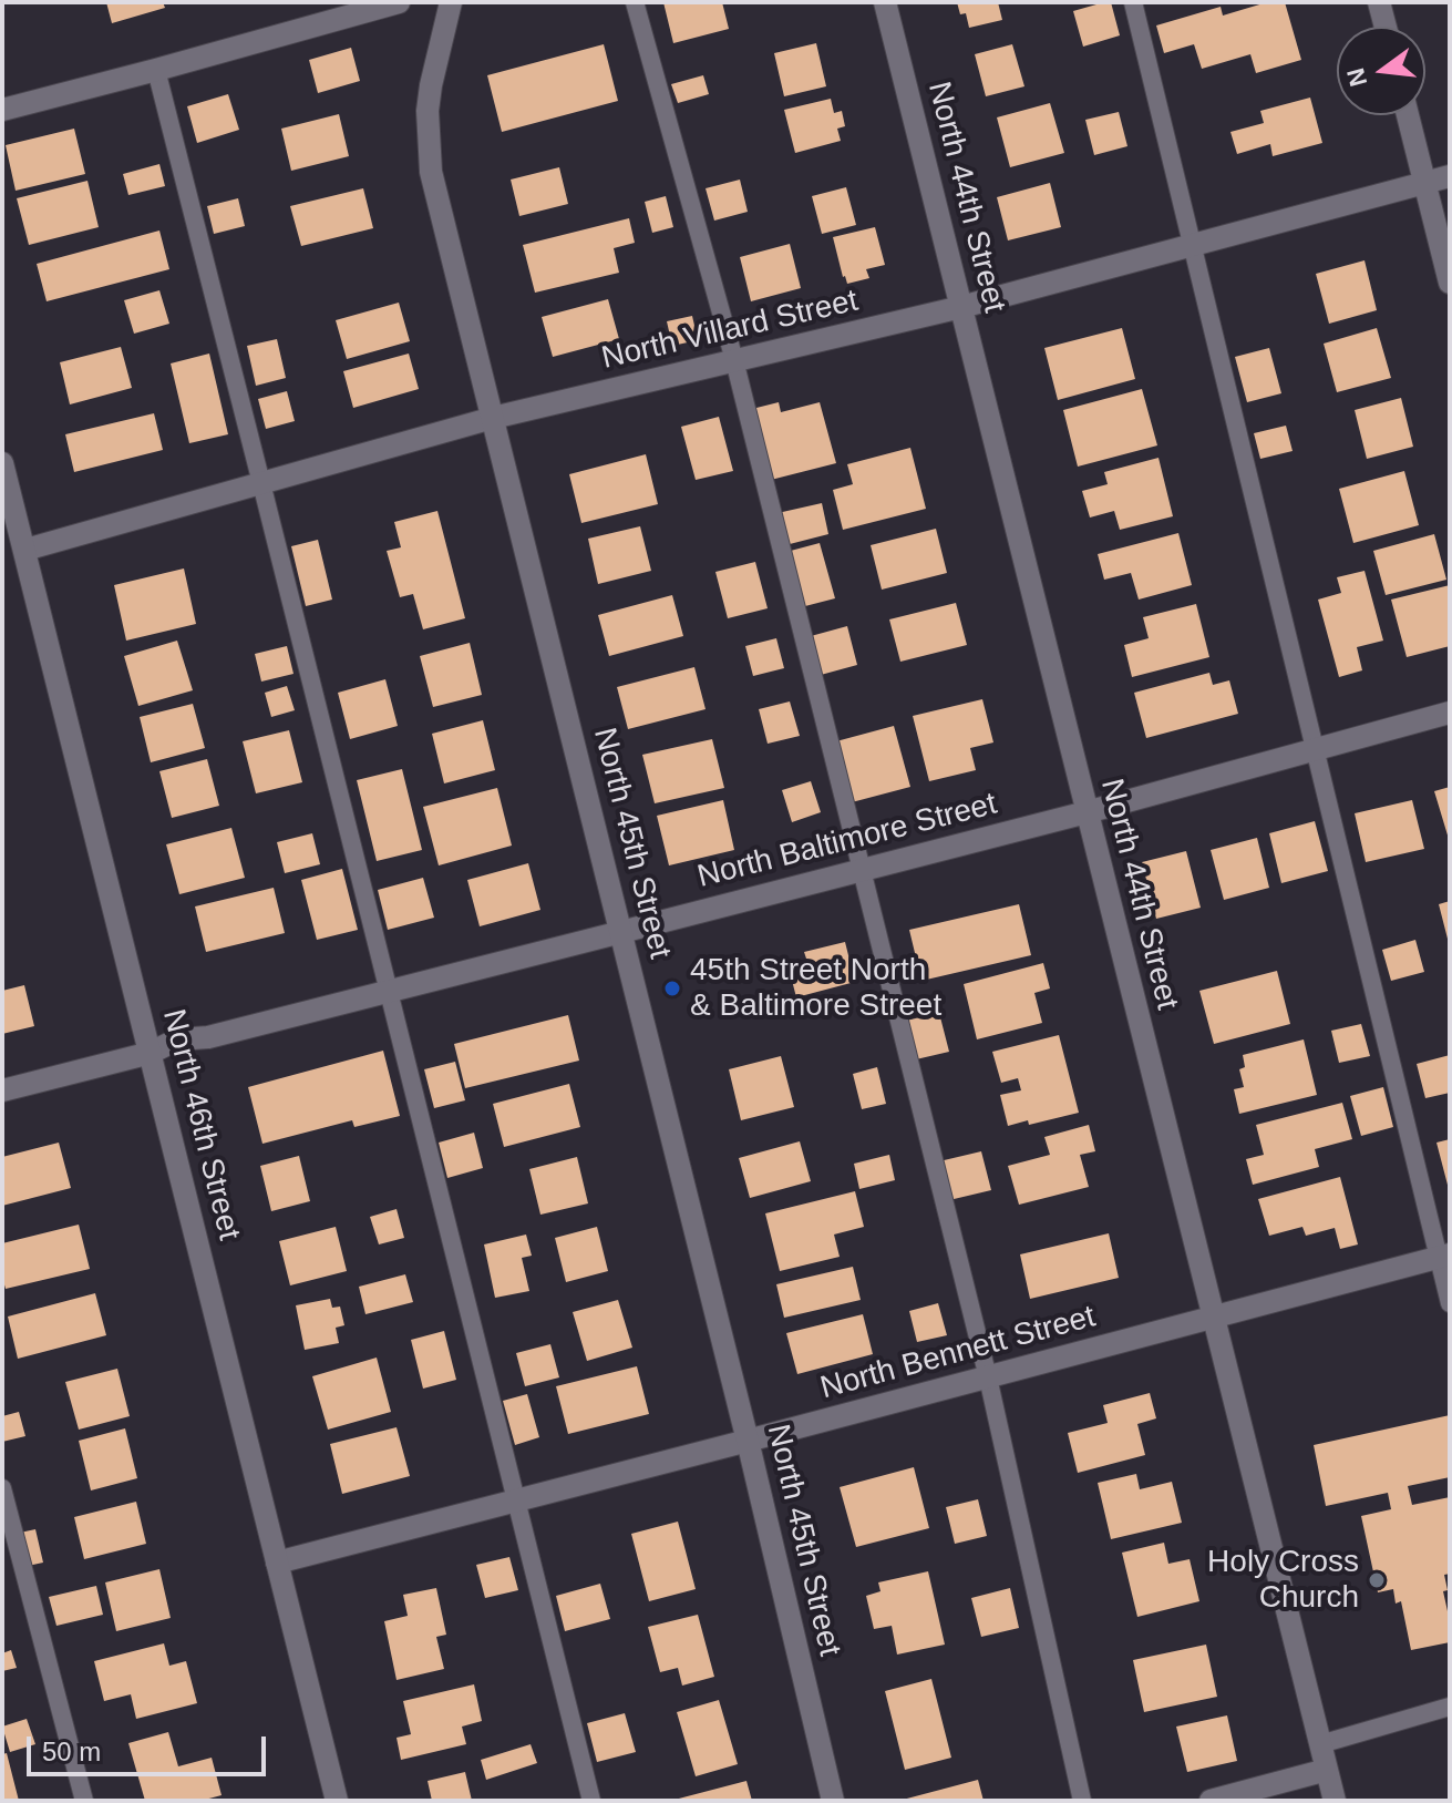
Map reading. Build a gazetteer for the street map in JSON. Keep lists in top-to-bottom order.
{
  "streets": {
    "street": [
      "North 44th Street",
      "North Villard Street",
      "North Baltimore Street",
      "North 45th Street",
      "North 46th Street",
      "North Bennett Street"
    ]
  },
  "crossings": [
    ["North 44th Street", "North Villard Street"],
    ["North 44th Street", "North Baltimore Street"],
    ["North 44th Street", "North Bennett Street"],
    ["North Villard Street", "North 45th Street"],
    ["North Villard Street", "North 46th Street"],
    ["North Baltimore Street", "North 45th Street"],
    ["North Baltimore Street", "North 46th Street"],
    ["North 45th Street", "North Bennett Street"],
    ["North 46th Street", "North Bennett Street"]
  ],
  "places": ["45th Street North & Baltimore Street", "Holy Cross Church"],
  "scale_bar": "50 m",
  "north": "left"
}
